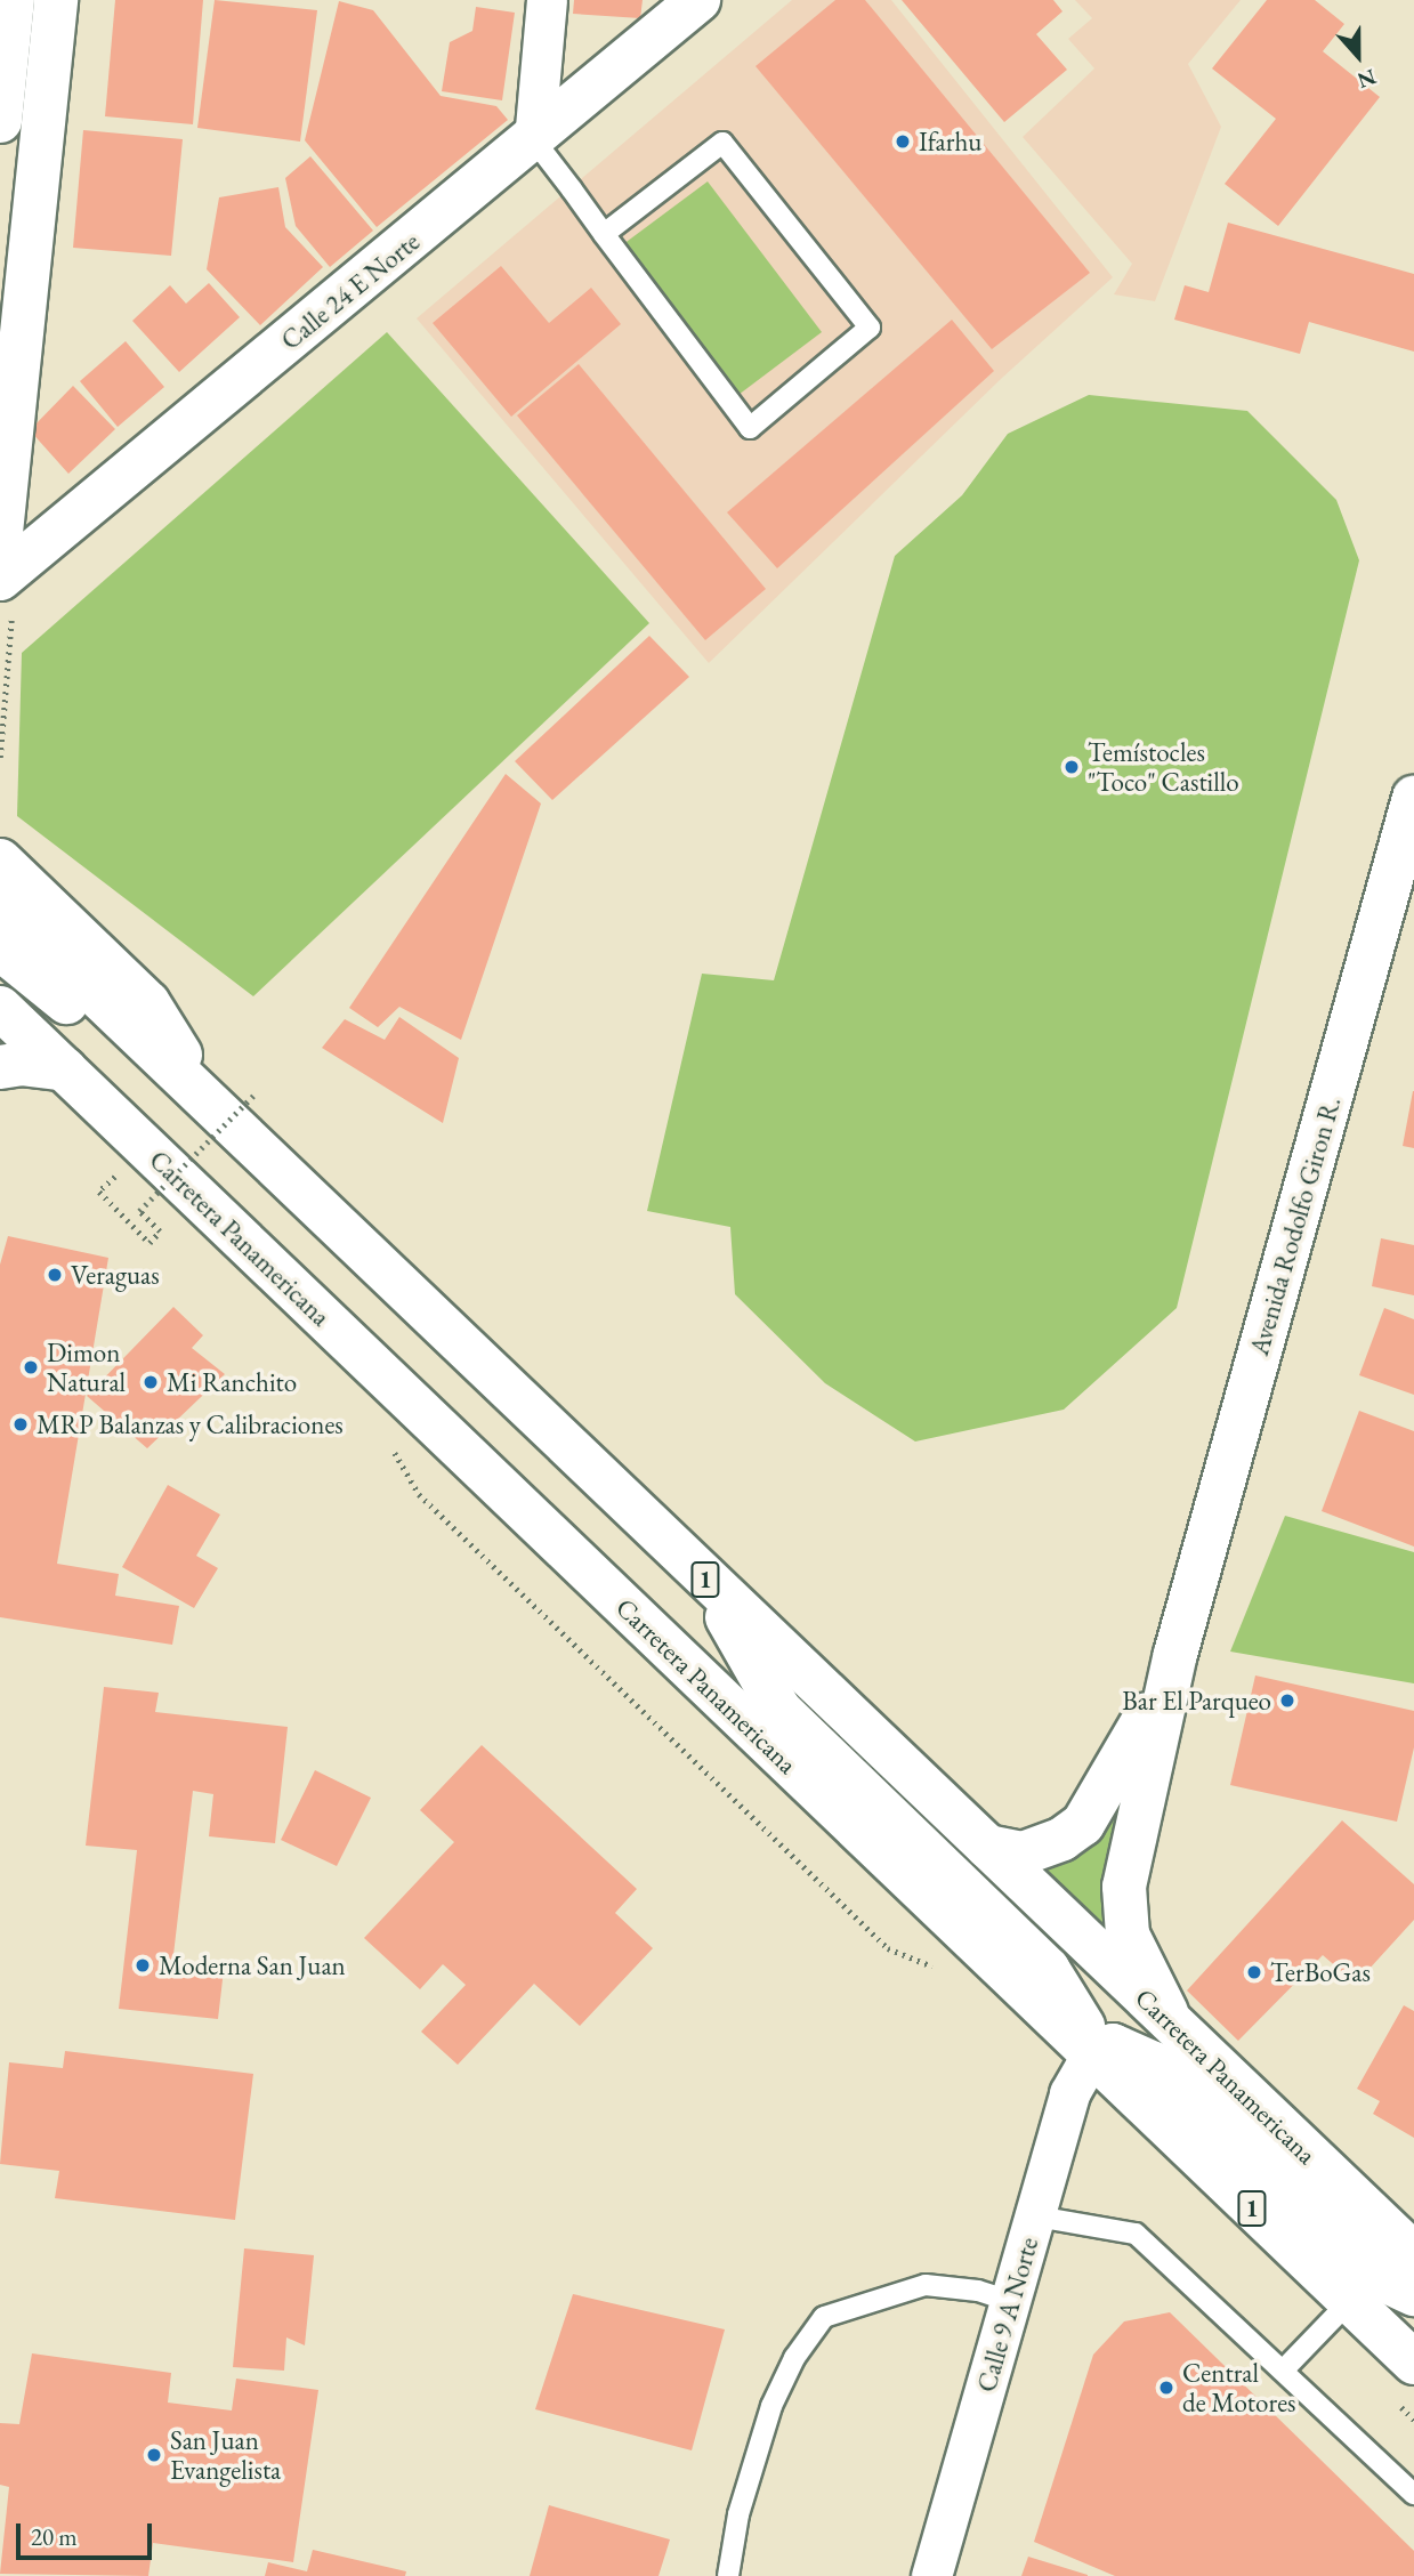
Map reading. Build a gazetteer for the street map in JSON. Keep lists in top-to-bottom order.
{
  "streets": {
    "main road": [
      "Calle 24 E Norte",
      "Avenida Rodolfo Giron R.",
      "Carretera Panamericana",
      "1"
    ],
    "street": ["Calle 9 A Norte"]
  },
  "crossings": [
    ["Avenida Rodolfo Giron R.", "Carretera Panamericana"],
    ["Carretera Panamericana", "Calle 9 A Norte"]
  ],
  "places": [
    "Ifarhu",
    "Temístocles \"Toco\" Castillo",
    "Veraguas",
    "Dimon Natural",
    "Mi Ranchito",
    "MRP Balanzas y Calibraciones",
    "Bar El Parqueo",
    "Moderna San Juan",
    "TerBoGas",
    "Central de Motores",
    "San Juan Evangelista"
  ],
  "scale_bar": "20 m",
  "north": "bottom"
}
